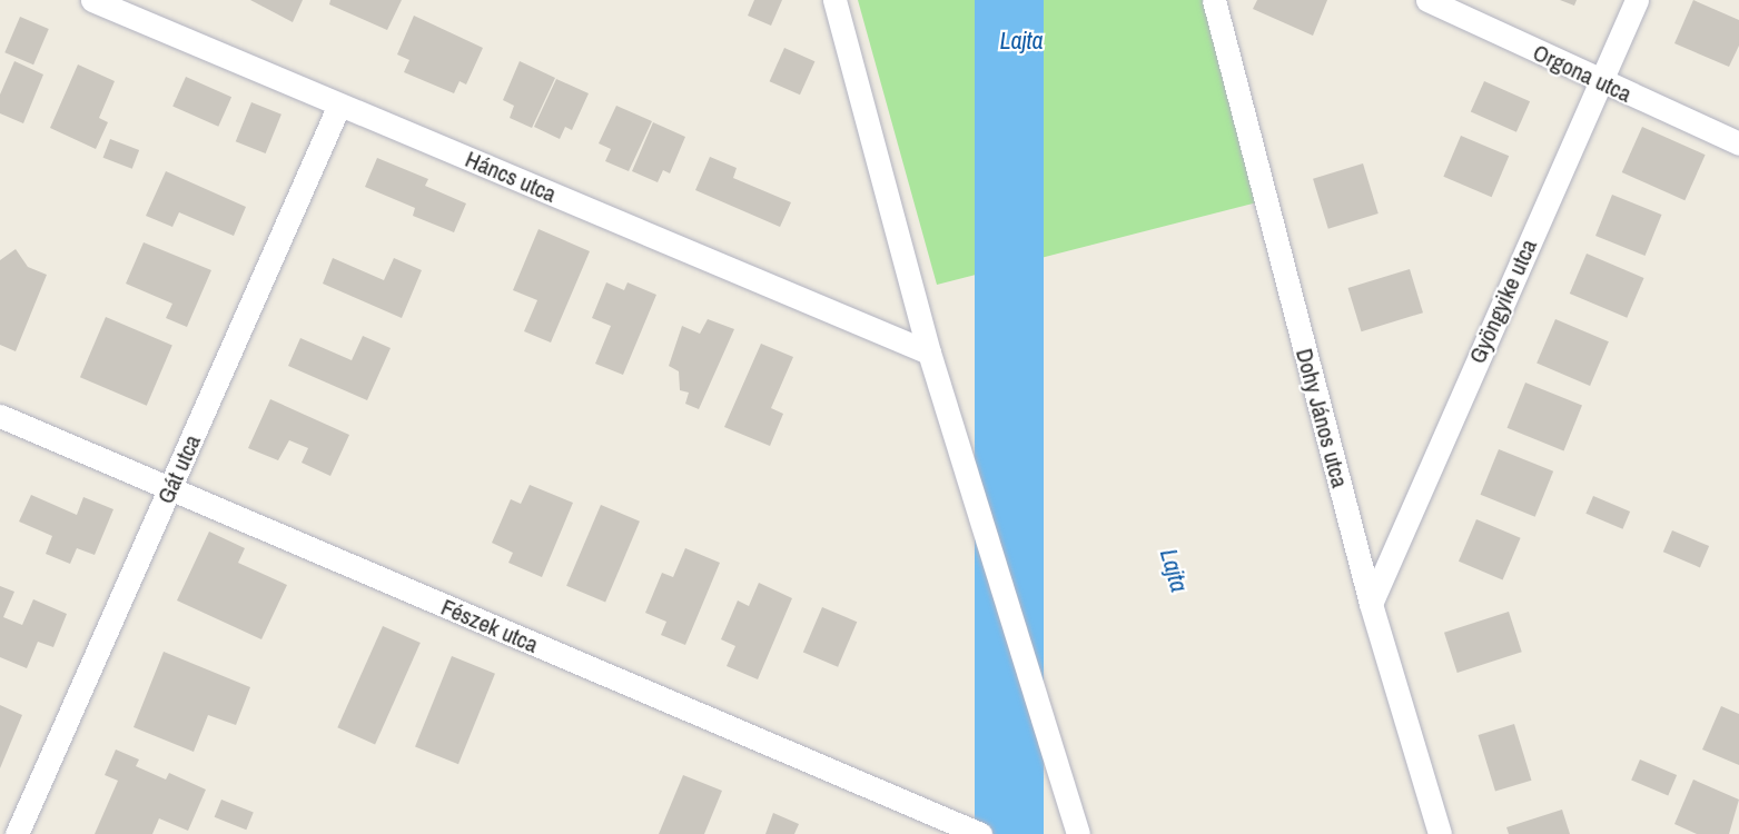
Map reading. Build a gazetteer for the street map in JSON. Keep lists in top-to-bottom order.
{
  "streets": {
    "street": [
      "Orgona utca",
      "Háncs utca",
      "Gyöngyike utca",
      "Dohy János utca",
      "Gát utca",
      "Fészek utca"
    ]
  },
  "crossings": [
    ["Orgona utca", "Gyöngyike utca"],
    ["Háncs utca", "Gát utca"],
    ["Gyöngyike utca", "Dohy János utca"],
    ["Gát utca", "Fészek utca"]
  ],
  "water": ["Lajta"]
}
